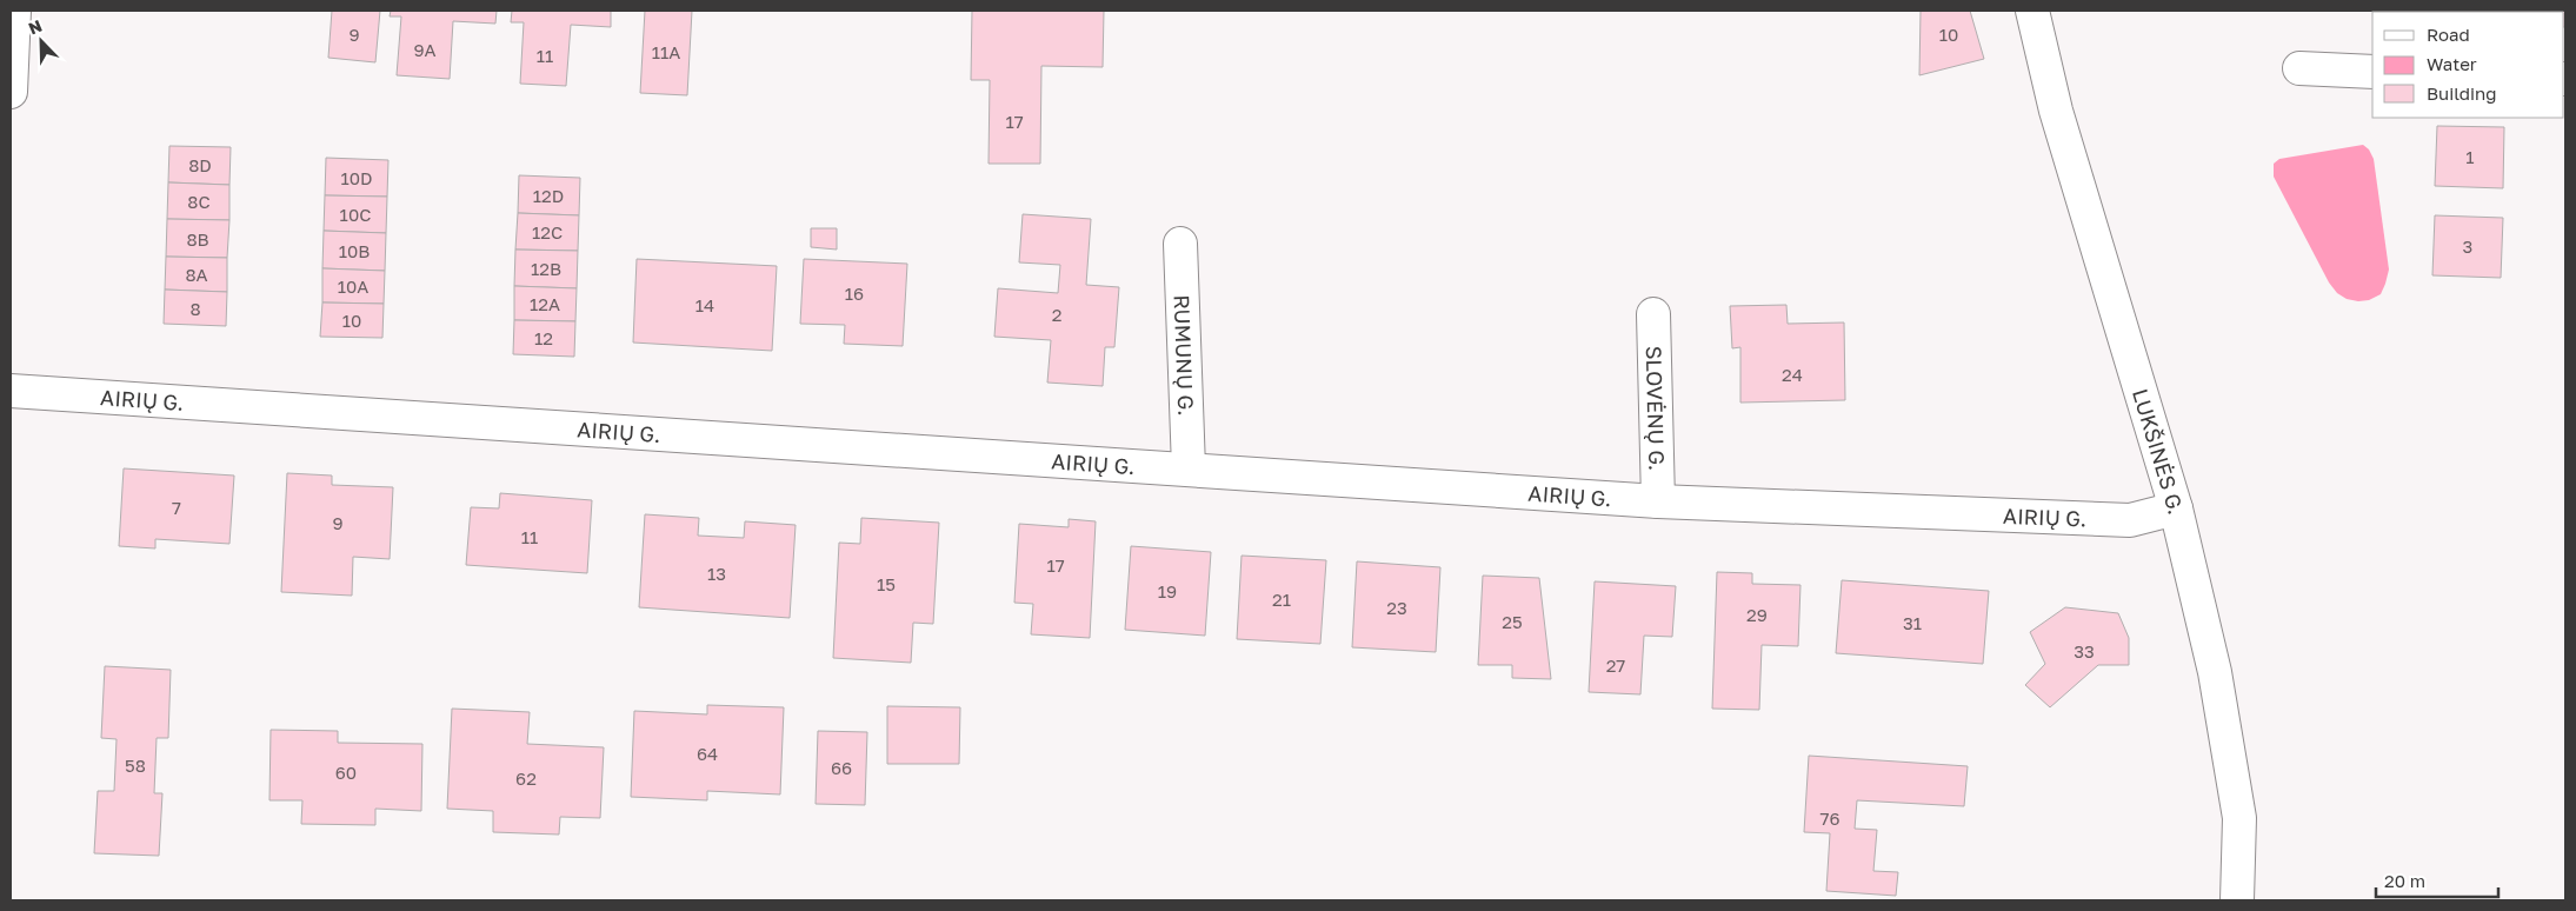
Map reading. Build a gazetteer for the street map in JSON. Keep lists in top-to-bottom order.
{
  "streets": {
    "street": [
      "RUMUNŲ G.",
      "AIRIŲ G.",
      "SLOVĖNŲ G.",
      "LUKŠINĖS G."
    ]
  },
  "crossings": [
    ["RUMUNŲ G.", "AIRIŲ G."],
    ["AIRIŲ G.", "SLOVĖNŲ G."],
    ["AIRIŲ G.", "LUKŠINĖS G."]
  ],
  "house_numbers": [
    "9",
    "10",
    "9A",
    "11A",
    "11",
    "17",
    "1",
    "8D",
    "10D",
    "12D",
    "8C",
    "10C",
    "12C",
    "8B",
    "3",
    "10B",
    "12B",
    "8A",
    "10A",
    "16",
    "12A",
    "14",
    "8",
    "2",
    "10",
    "12",
    "24",
    "7",
    "9",
    "11",
    "17",
    "13",
    "15",
    "19",
    "21",
    "23",
    "29",
    "25",
    "31",
    "33",
    "27",
    "64",
    "58",
    "66",
    "60",
    "62",
    "76"
  ],
  "legend": ["Road", "Water", "Building"],
  "scale_bar": "20 m",
  "north": "top left"
}
